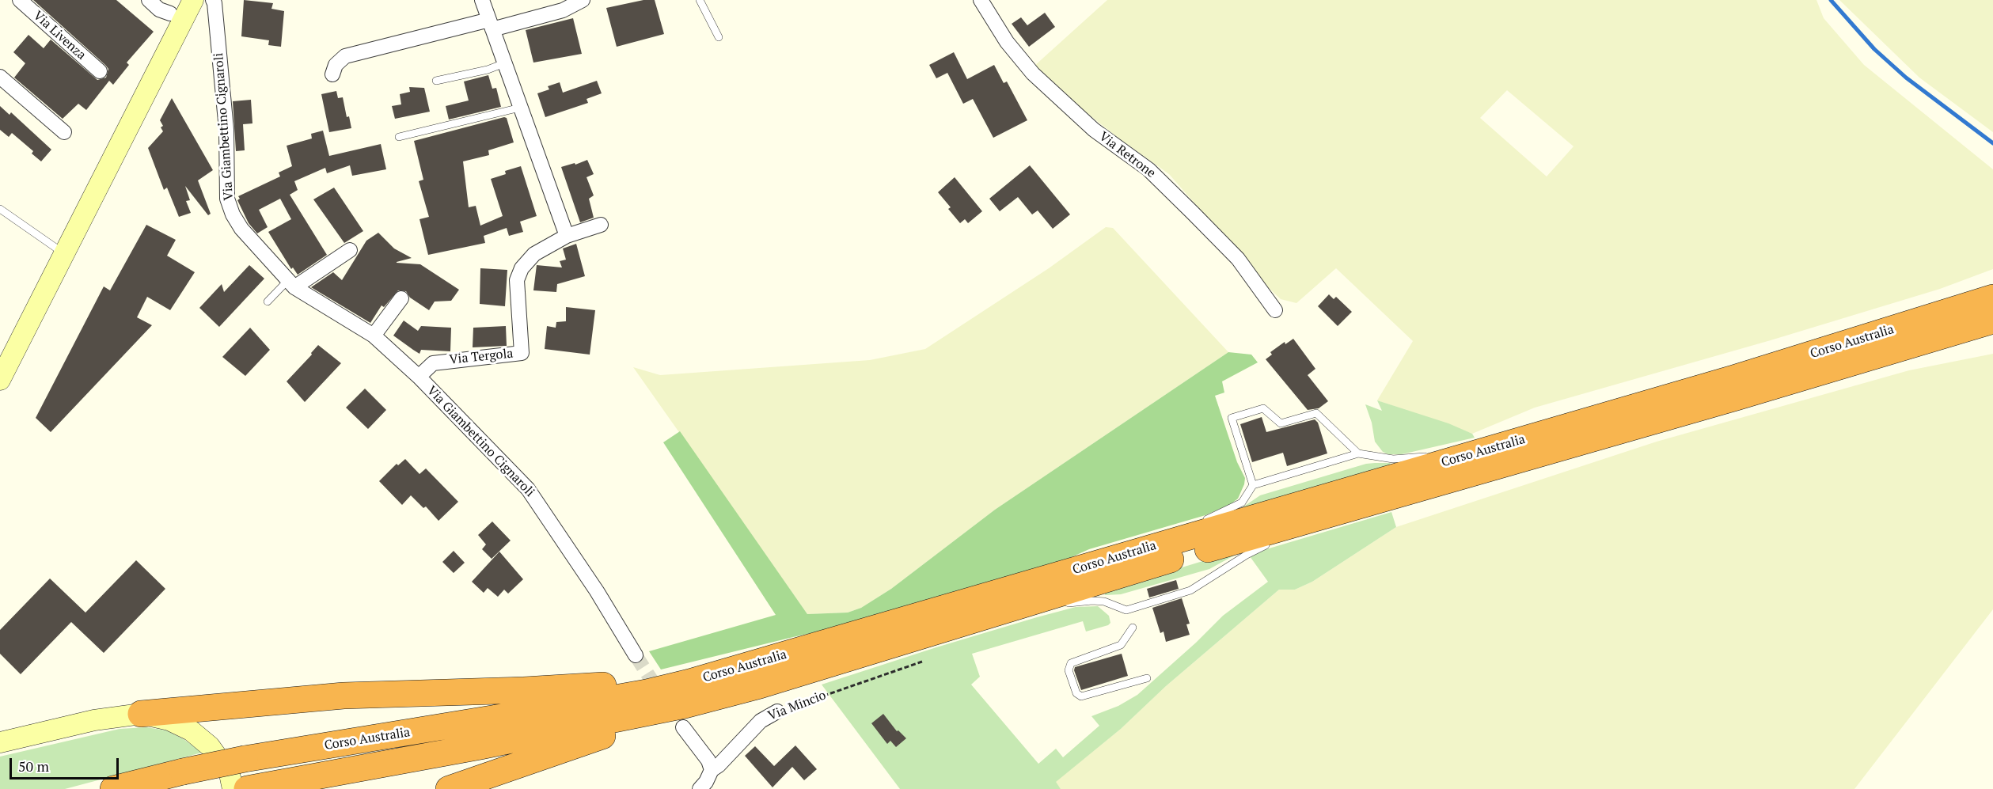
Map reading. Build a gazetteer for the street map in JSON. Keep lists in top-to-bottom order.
{
  "streets": {
    "highway": ["Corso Australia"],
    "street": [
      "Via Livenza",
      "Via Giambettino Cignaroli",
      "Via Retrone",
      "Via Tergola",
      "Via Mincio"
    ]
  },
  "crossings": [
    ["Via Giambettino Cignaroli", "Via Tergola"]
  ],
  "scale_bar": "50 m"
}
